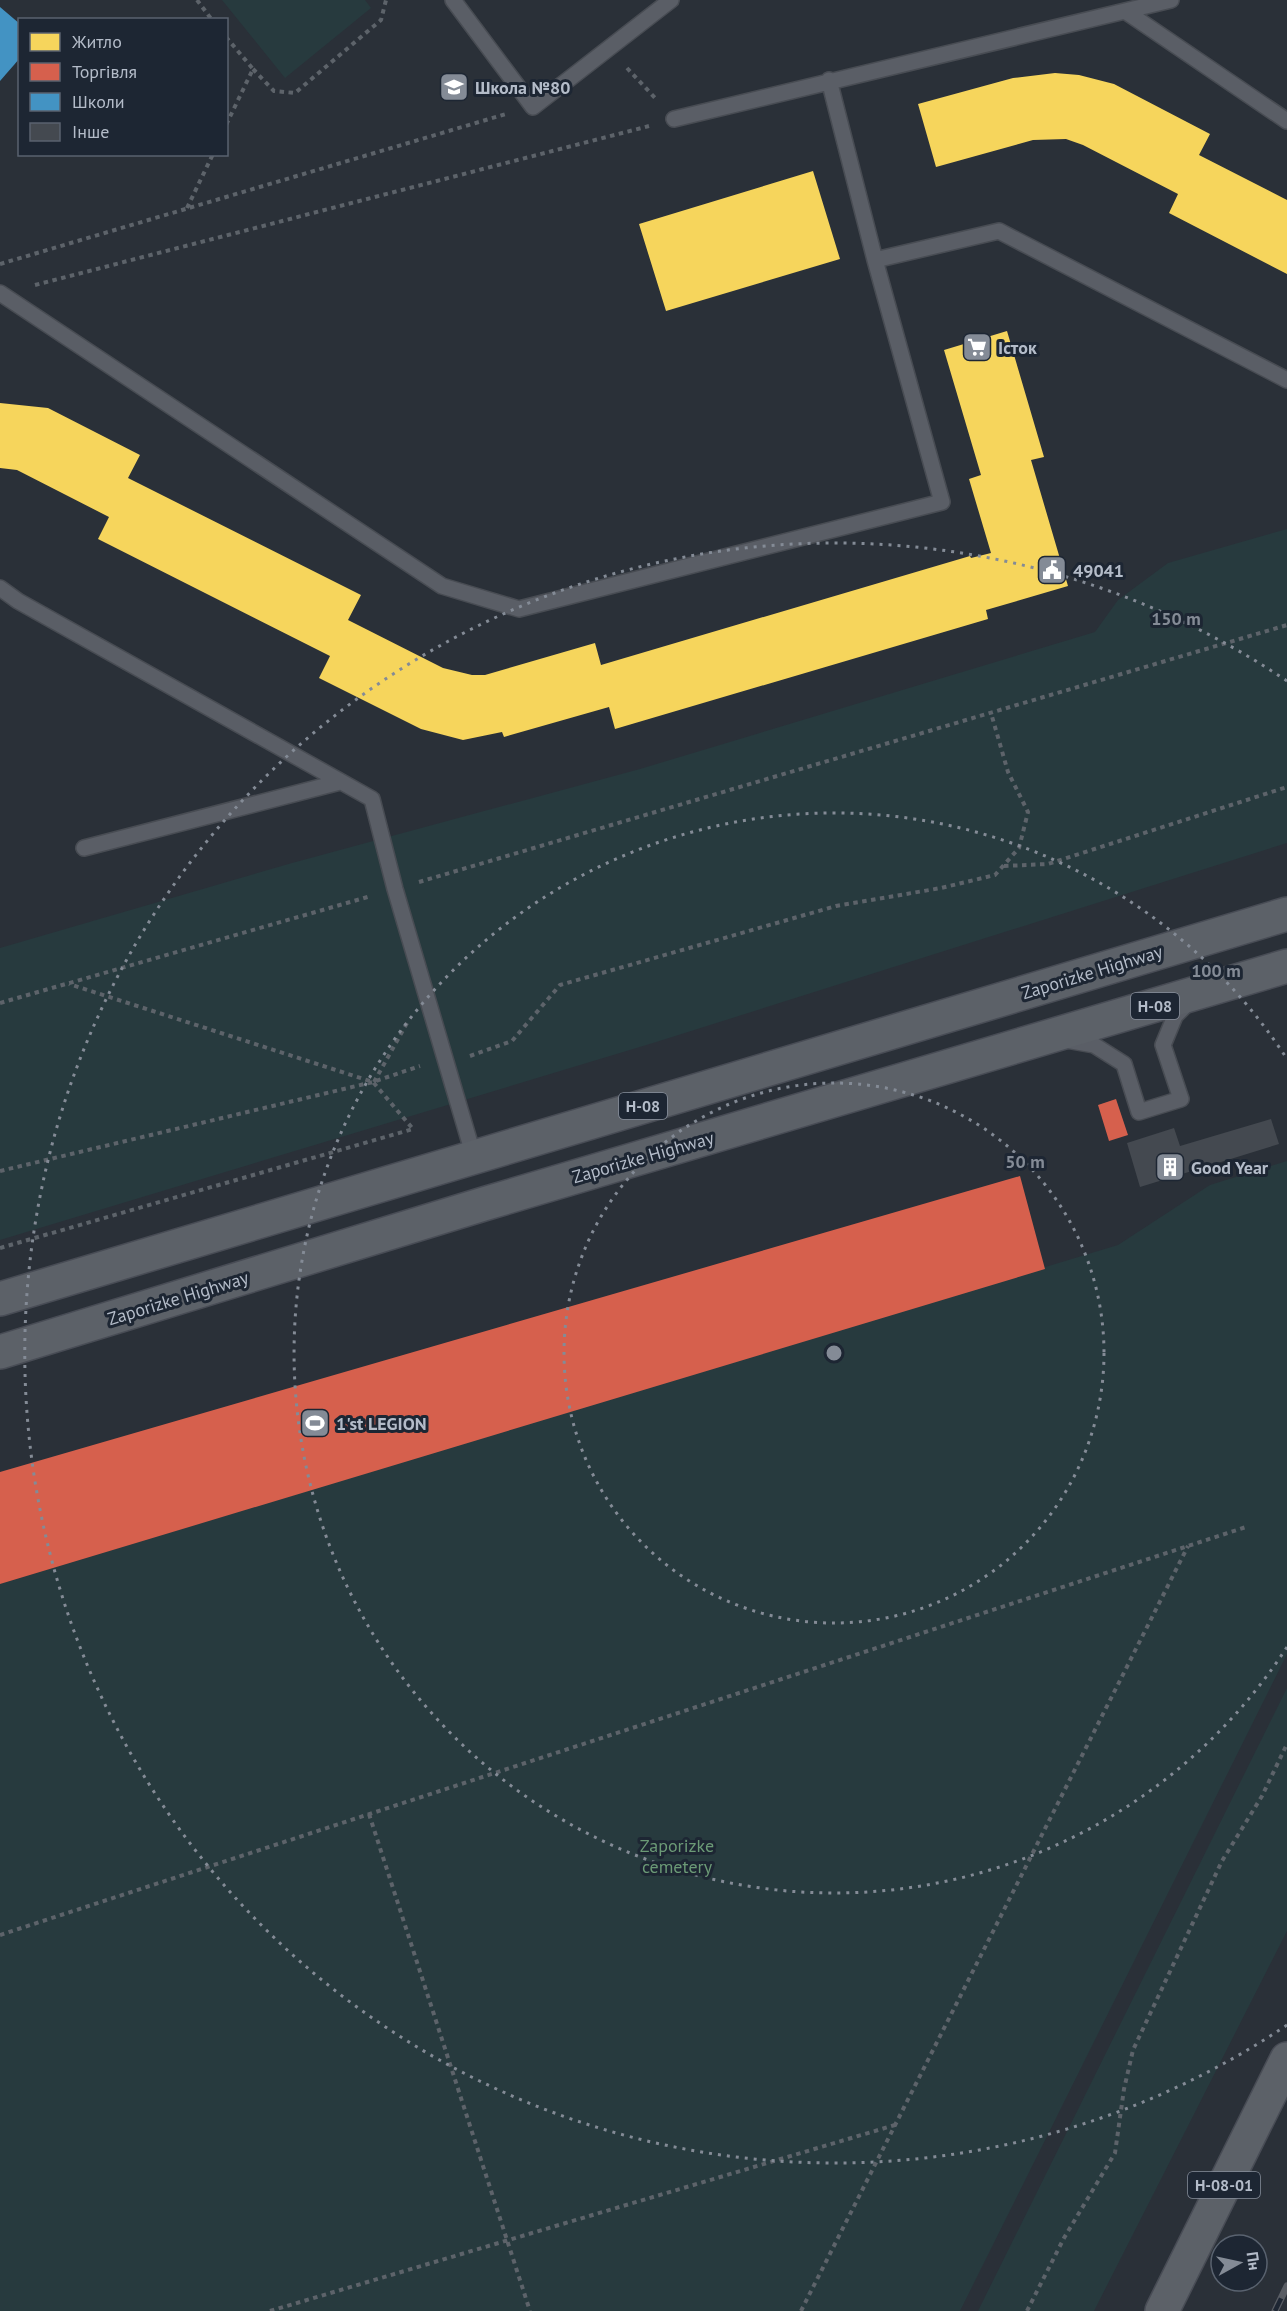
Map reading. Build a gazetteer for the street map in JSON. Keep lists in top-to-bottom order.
{
  "streets": {
    "main road": ["Zaporizke Highway", "Н-08", "Н-08-01"]
  },
  "parks": ["Zaporizke cemetery"],
  "places": {
    "school or university": ["Школа №80"],
    "supermarket": ["Істок"],
    "public building": ["49041"],
    "building": ["Good Year"],
    "sports": ["1'st LEGION"]
  },
  "legend": [
    "Житло",
    "Торгівля",
    "Школи",
    "Інше"
  ],
  "north": "right",
  "rings": ["150 m", "100 m", "50 m"]
}
